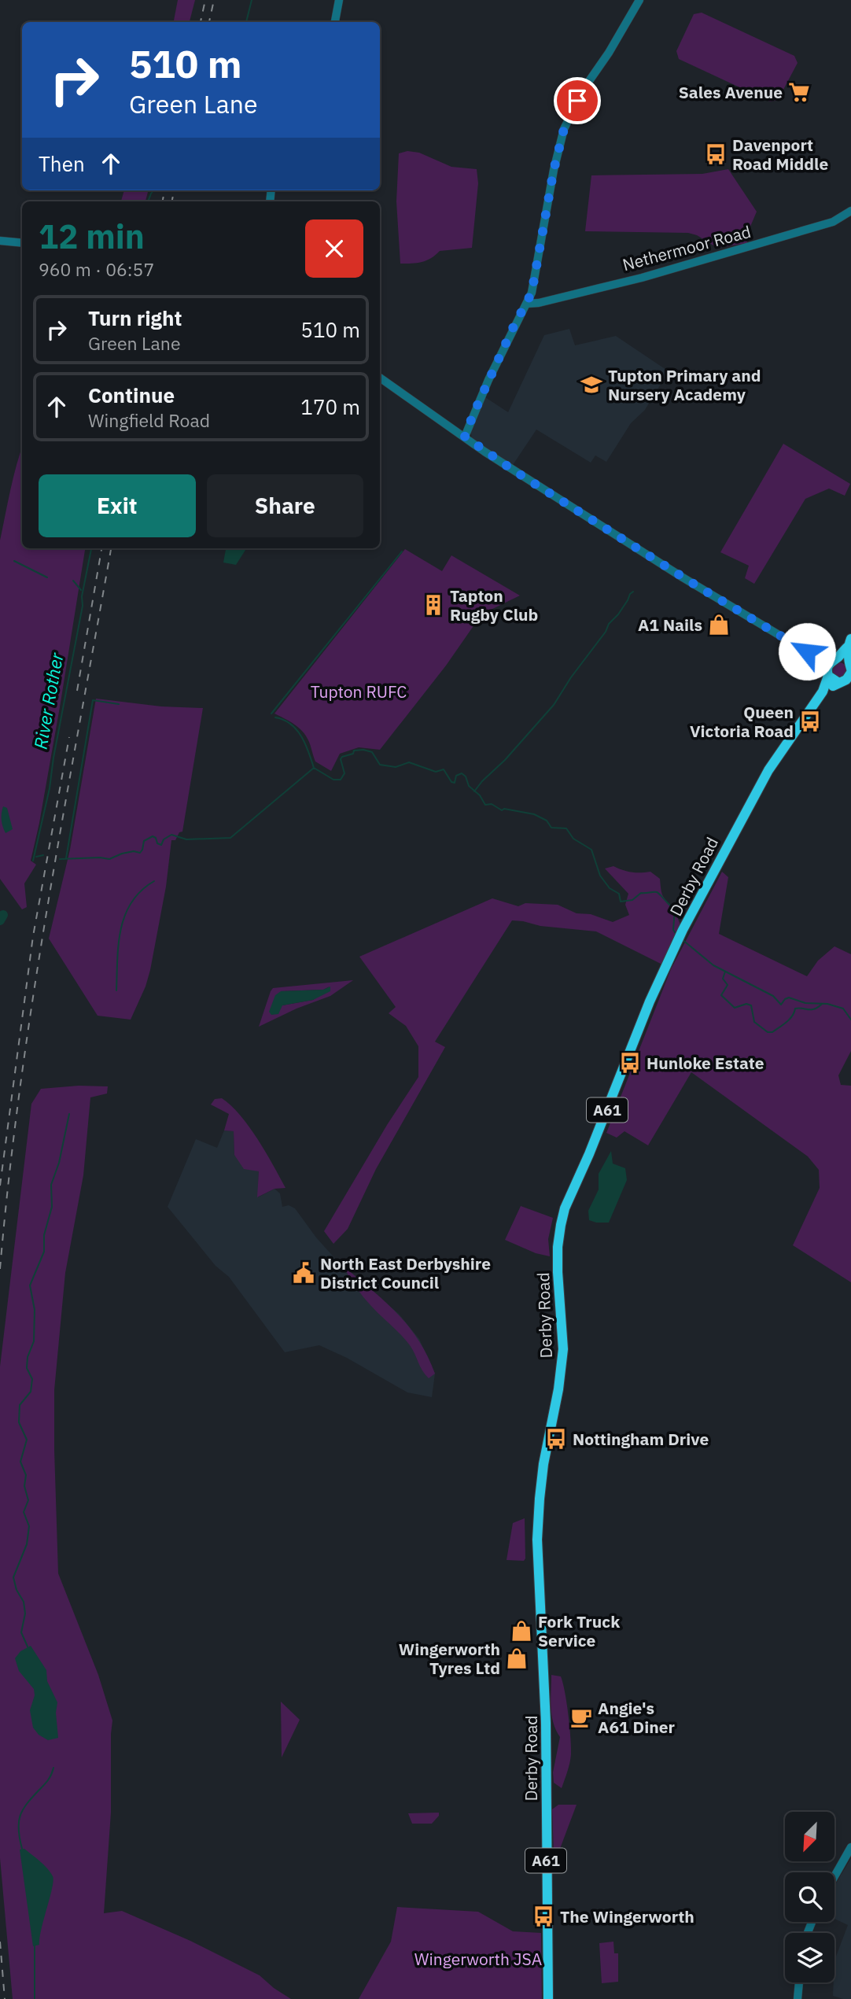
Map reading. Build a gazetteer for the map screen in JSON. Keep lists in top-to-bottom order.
{
  "streets": {
    "highway": ["Derby Road", "A61"],
    "street": ["Nethermoor Road"]
  },
  "crossings": [
    ["Derby Road", "A61"]
  ],
  "water": ["River Rother"],
  "parks": ["Tupton RUFC", "Wingerworth JSA"],
  "places": {
    "supermarket": ["Sales Avenue"],
    "bus stop": [
      "Davenport Road Middle",
      "Queen Victoria Road",
      "Hunloke Estate",
      "Nottingham Drive",
      "The Wingerworth"
    ],
    "school or university": ["Tupton Primary and Nursery Academy"],
    "building": ["Tapton Rugby Club"],
    "shop": ["A1 Nails", "Fork Truck Service", "Wingerworth Tyres Ltd"],
    "public building": ["North East Derbyshire District Council"],
    "cafe": ["Angie's A61 Diner"]
  },
  "north": "bottom left",
  "page": {
    "turn": ["510 m", "Green Lane"],
    "then": "Then",
    "heading": ["12 min", "960 m · 06:57"],
    "list": [
      {
        "name": "Turn right",
        "note": "Green Lane",
        "value": "510 m"
      },
      {
        "name": "Continue",
        "note": "Wingfield Road",
        "value": "170 m"
      }
    ],
    "buttons": ["Exit", "Share"]
  }
}
